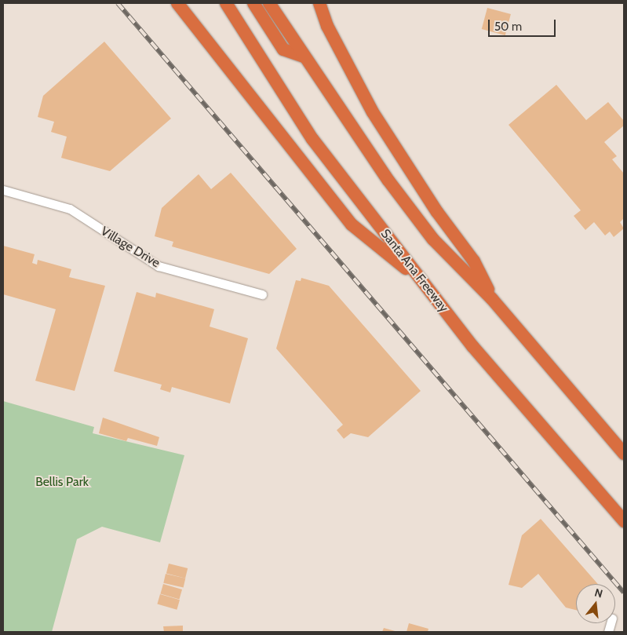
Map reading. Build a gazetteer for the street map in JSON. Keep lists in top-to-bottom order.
{
  "streets": {
    "highway": ["Santa Ana Freeway"],
    "street": ["Village Drive"]
  },
  "parks": ["Bellis Park"],
  "scale_bar": "50 m",
  "north": "top"
}
